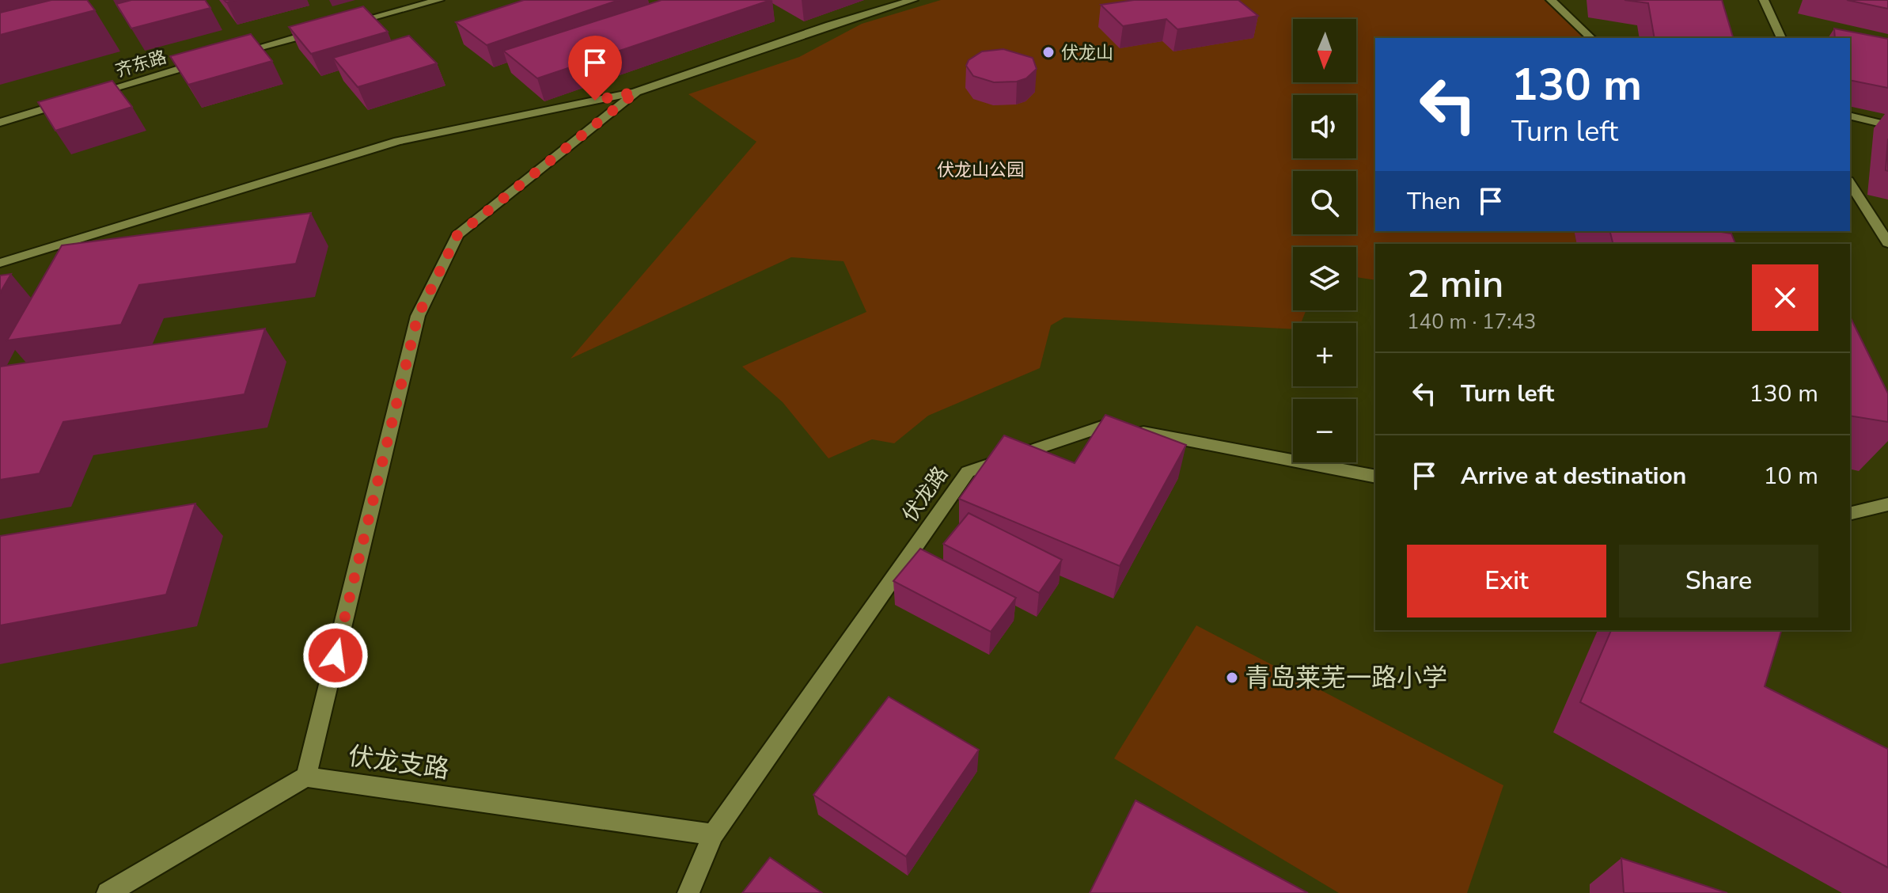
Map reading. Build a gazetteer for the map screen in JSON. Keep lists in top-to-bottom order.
{
  "streets": {
    "street": ["齐东路", "伏龙路", "伏龙支路"]
  },
  "crossings": [
    ["伏龙路", "伏龙支路"]
  ],
  "parks": ["伏龙山公园"],
  "places": ["伏龙山", "青岛莱芜一路小学"],
  "north": "bottom",
  "page": {
    "map_buttons": ["+", "−"],
    "turn": ["130 m", "Turn left"],
    "then": "Then",
    "heading": ["2 min", "140 m · 17:43"],
    "list": [
      {
        "name": "Turn left",
        "value": "130 m"
      },
      {
        "name": "Arrive at destination",
        "value": "10 m"
      }
    ],
    "buttons": ["Exit", "Share"]
  }
}
